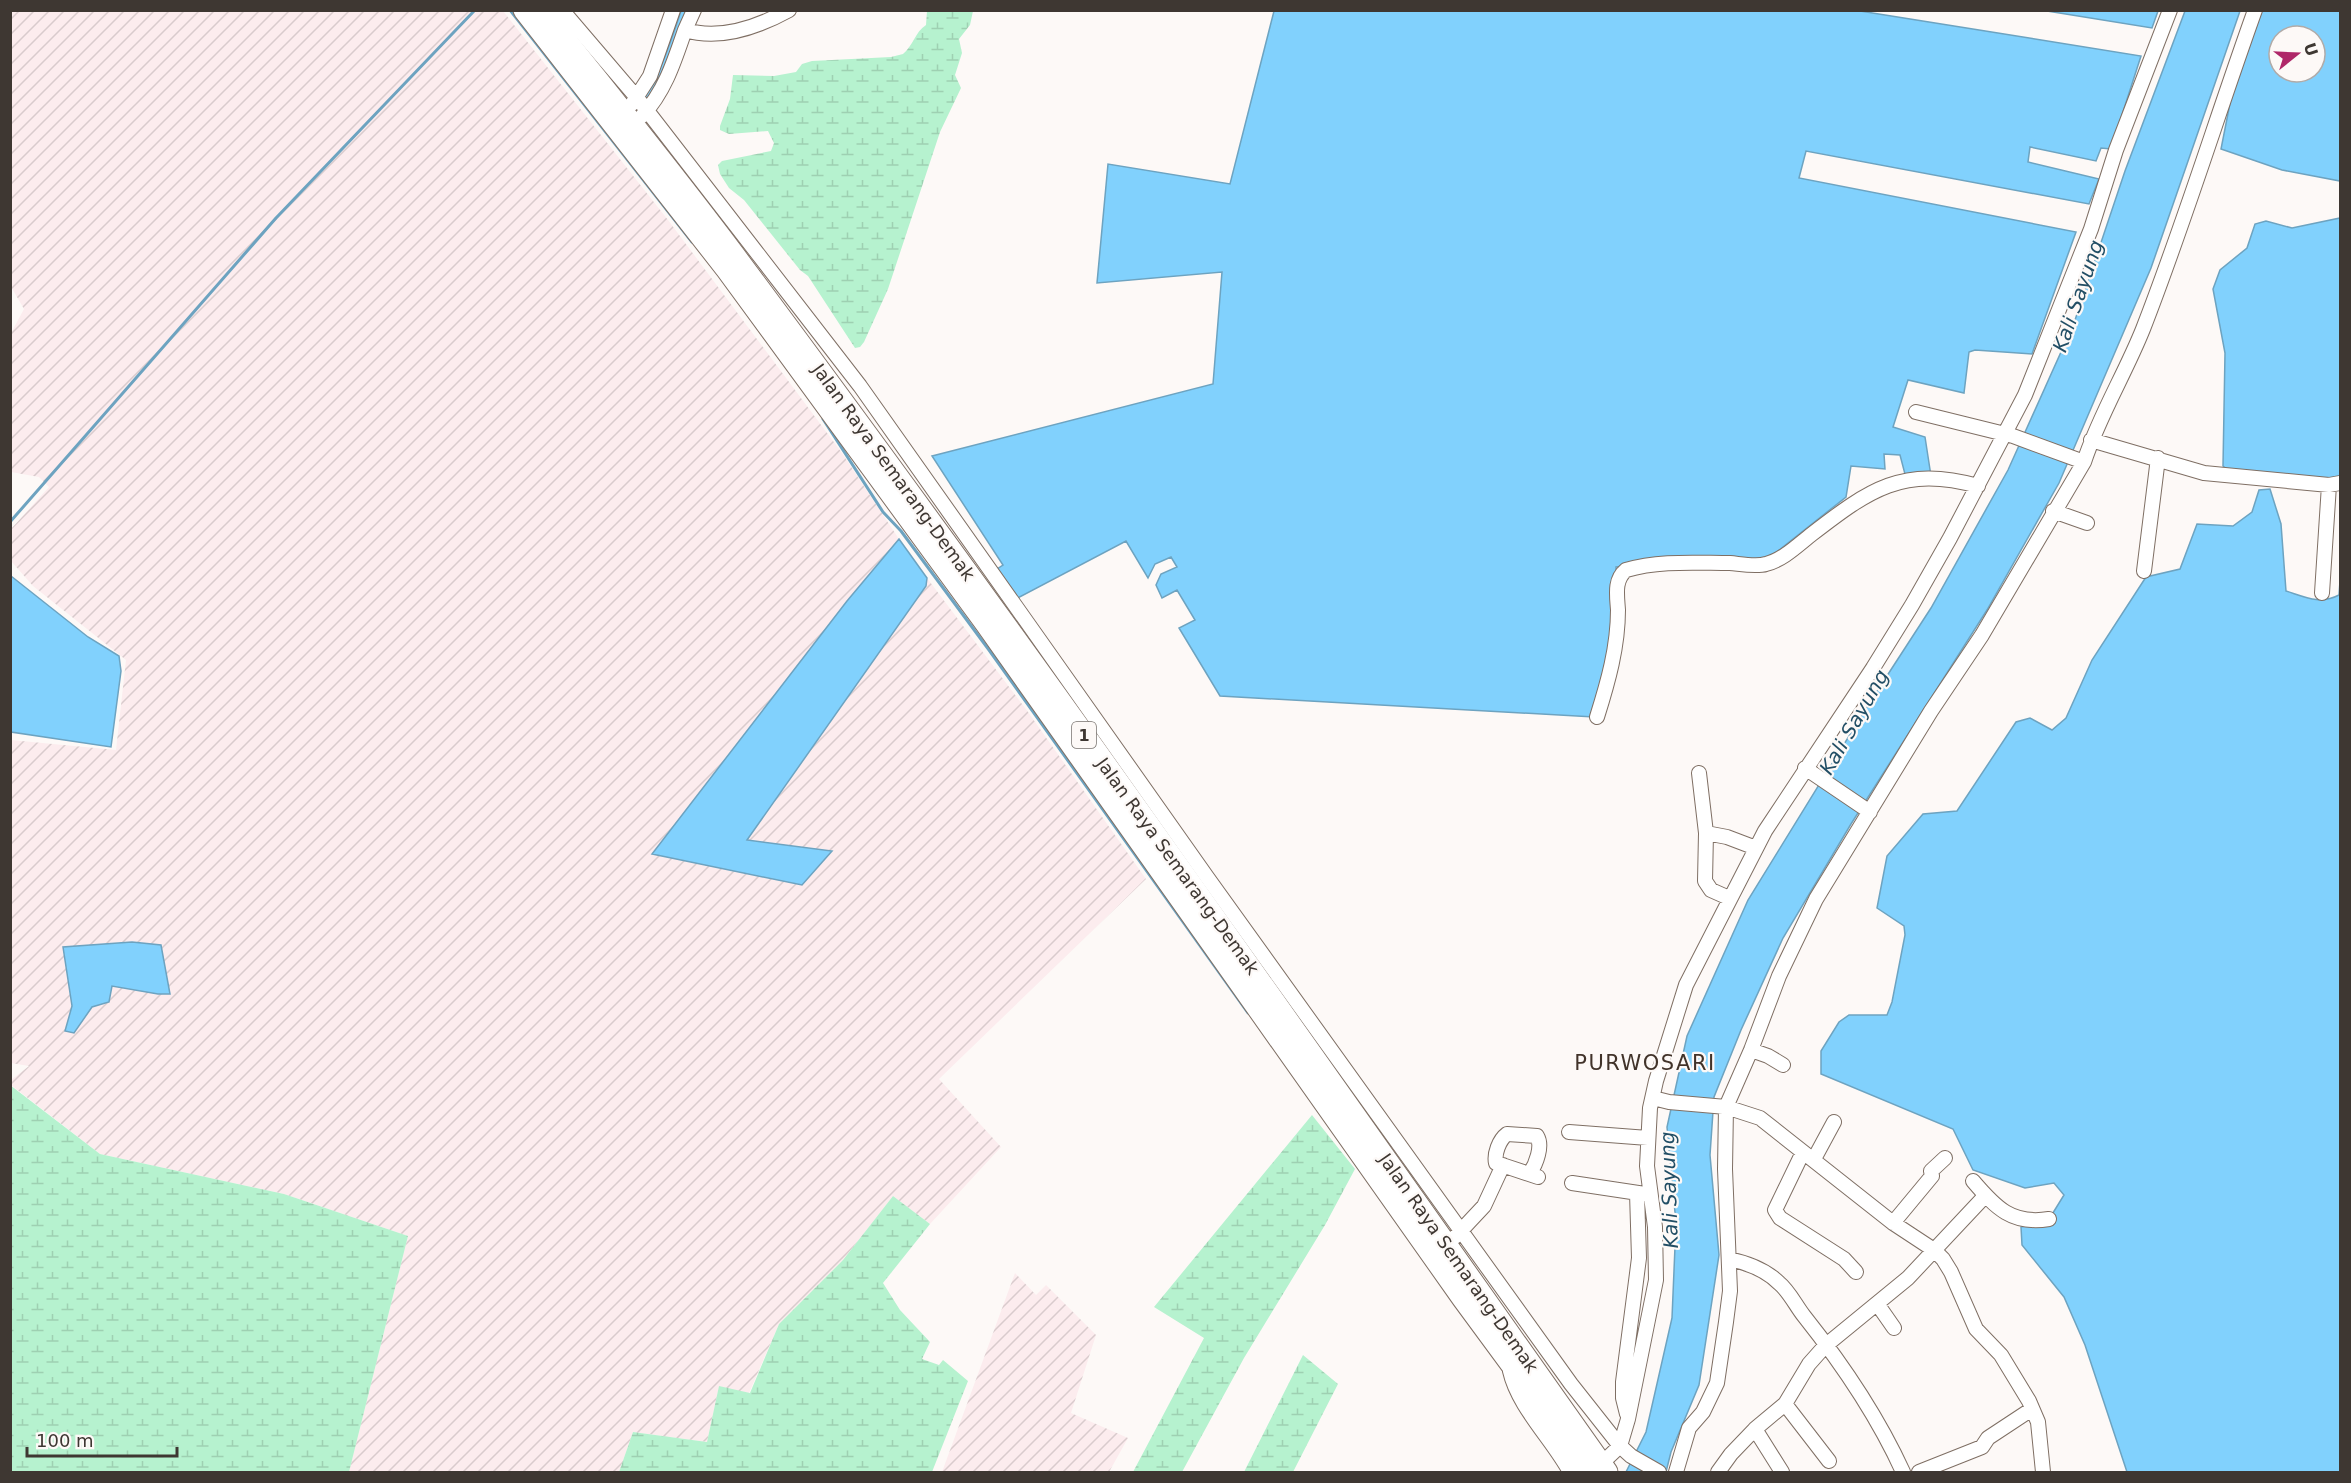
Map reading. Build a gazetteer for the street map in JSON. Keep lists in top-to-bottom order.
{
  "streets": {
    "highway": ["Jalan Raya Semarang-Demak", "1"]
  },
  "districts": ["PURWOSARI"],
  "water": ["Kali Sayung"],
  "scale_bar": "100 m",
  "north": "right"
}
